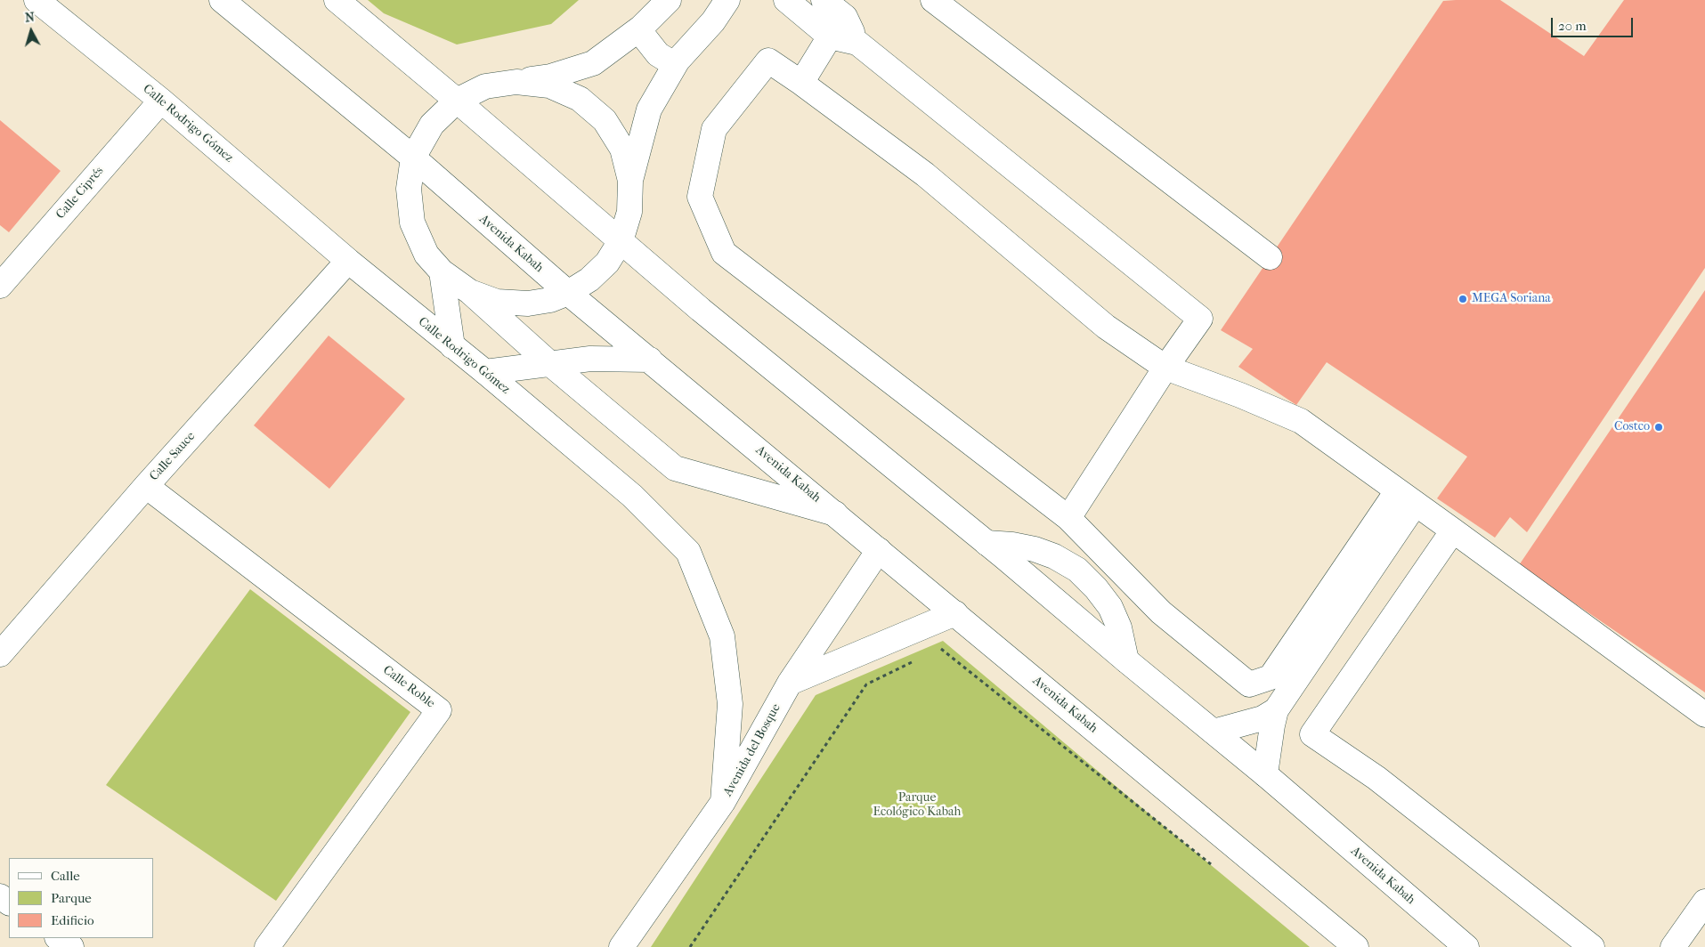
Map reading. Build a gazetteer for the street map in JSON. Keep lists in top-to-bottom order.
{
  "streets": {
    "street": [
      "Calle Rodrigo Gómez",
      "Calle Ciprés",
      "Avenida Kabah",
      "Calle Sauce",
      "Calle Roble",
      "Avenida del Bosque"
    ]
  },
  "crossings": [
    ["Calle Rodrigo Gómez", "Calle Ciprés"],
    ["Calle Rodrigo Gómez", "Calle Sauce"],
    ["Calle Rodrigo Gómez", "Avenida del Bosque"],
    ["Avenida Kabah", "Avenida del Bosque"],
    ["Calle Sauce", "Calle Roble"]
  ],
  "parks": ["Parque Ecológico Kabah"],
  "places": ["MEGA Soriana", "Costco"],
  "legend": ["Calle", "Parque", "Edificio"],
  "scale_bar": "20 m",
  "north": "top"
}
